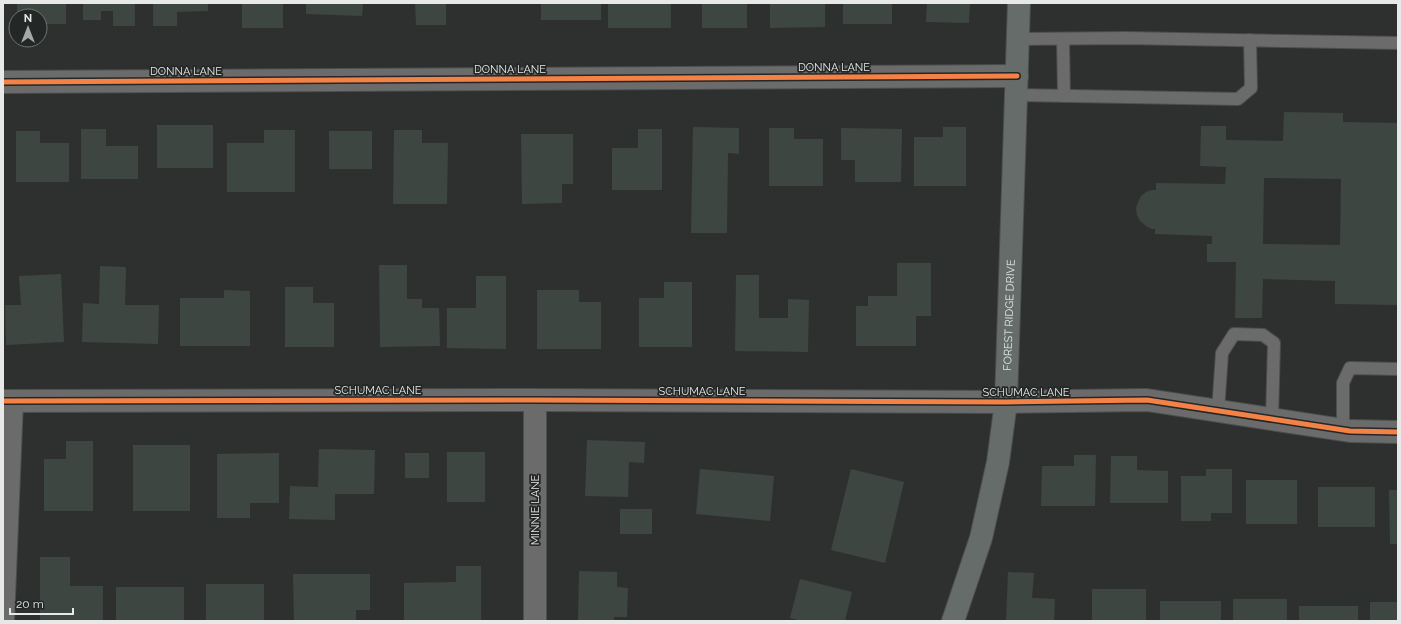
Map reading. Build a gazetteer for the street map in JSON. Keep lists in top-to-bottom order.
{
  "streets": {
    "main road": ["FOREST RIDGE DRIVE"],
    "street": ["DONNA LANE", "SCHUMAC LANE", "MINNIE LANE"]
  },
  "crossings": [
    ["DONNA LANE", "FOREST RIDGE DRIVE"],
    ["FOREST RIDGE DRIVE", "SCHUMAC LANE"],
    ["SCHUMAC LANE", "MINNIE LANE"]
  ],
  "scale_bar": "20 m",
  "north": "top"
}
